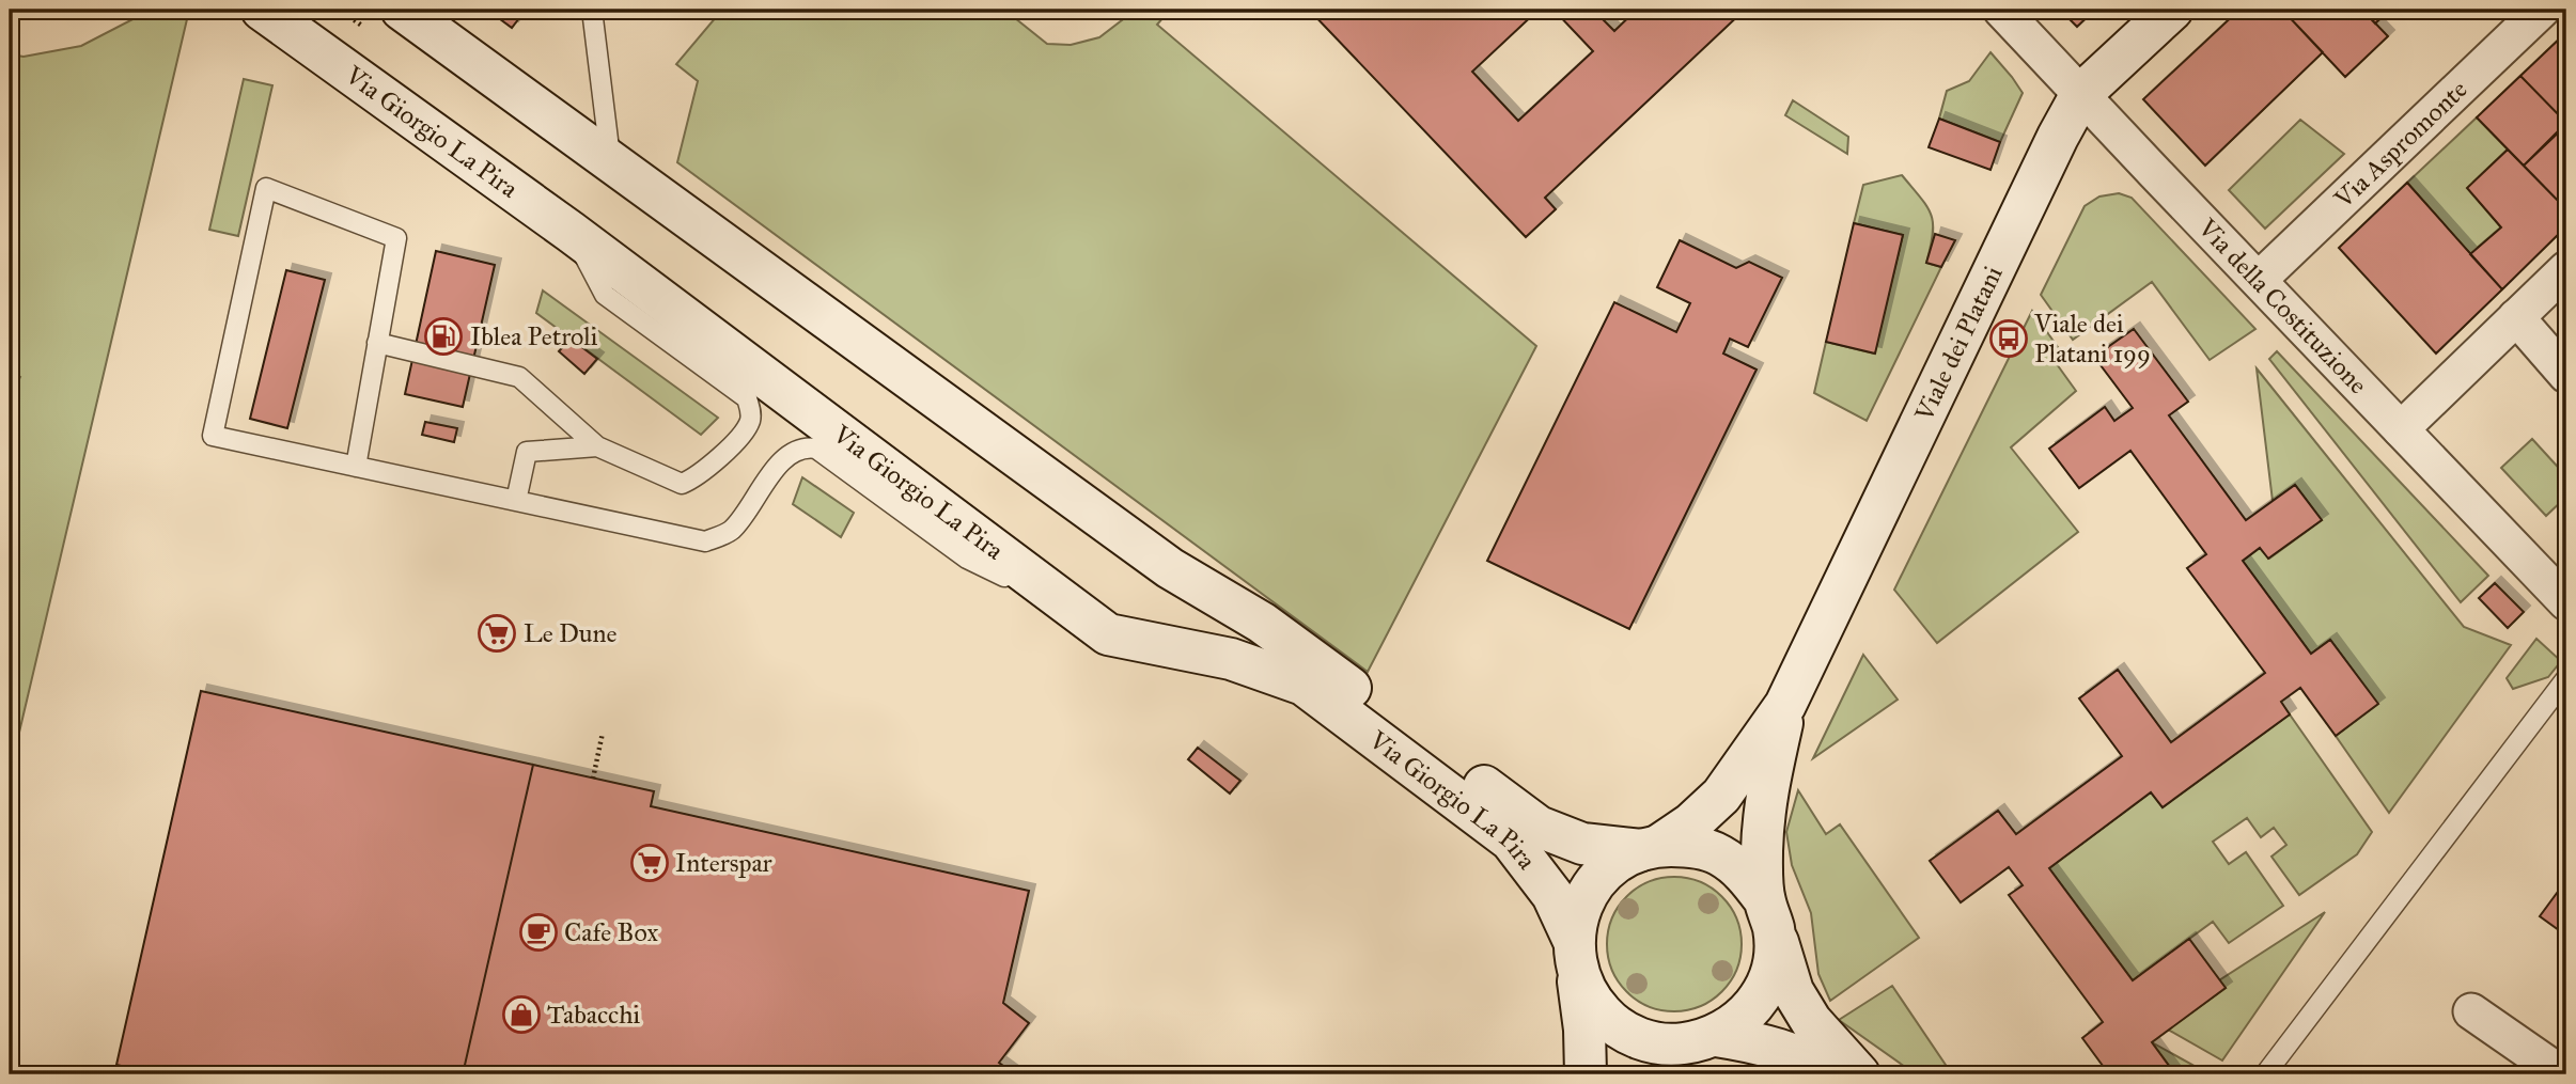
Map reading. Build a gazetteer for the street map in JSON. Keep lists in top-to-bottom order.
{
  "streets": {
    "main road": ["Via Giorgio La Pira", "Viale dei Platani"],
    "street": ["Via Aspromonte", "Via della Costituzione"]
  },
  "crossings": [
    ["Via Aspromonte", "Via della Costituzione"],
    ["Via della Costituzione", "Viale dei Platani"]
  ],
  "places": {
    "fuel station": ["Iblea Petroli"],
    "bus stop": ["Viale dei Platani 199"],
    "supermarket": ["Le Dune", "Interspar"],
    "cafe": ["Cafe Box"],
    "shop": ["Tabacchi"]
  }
}
